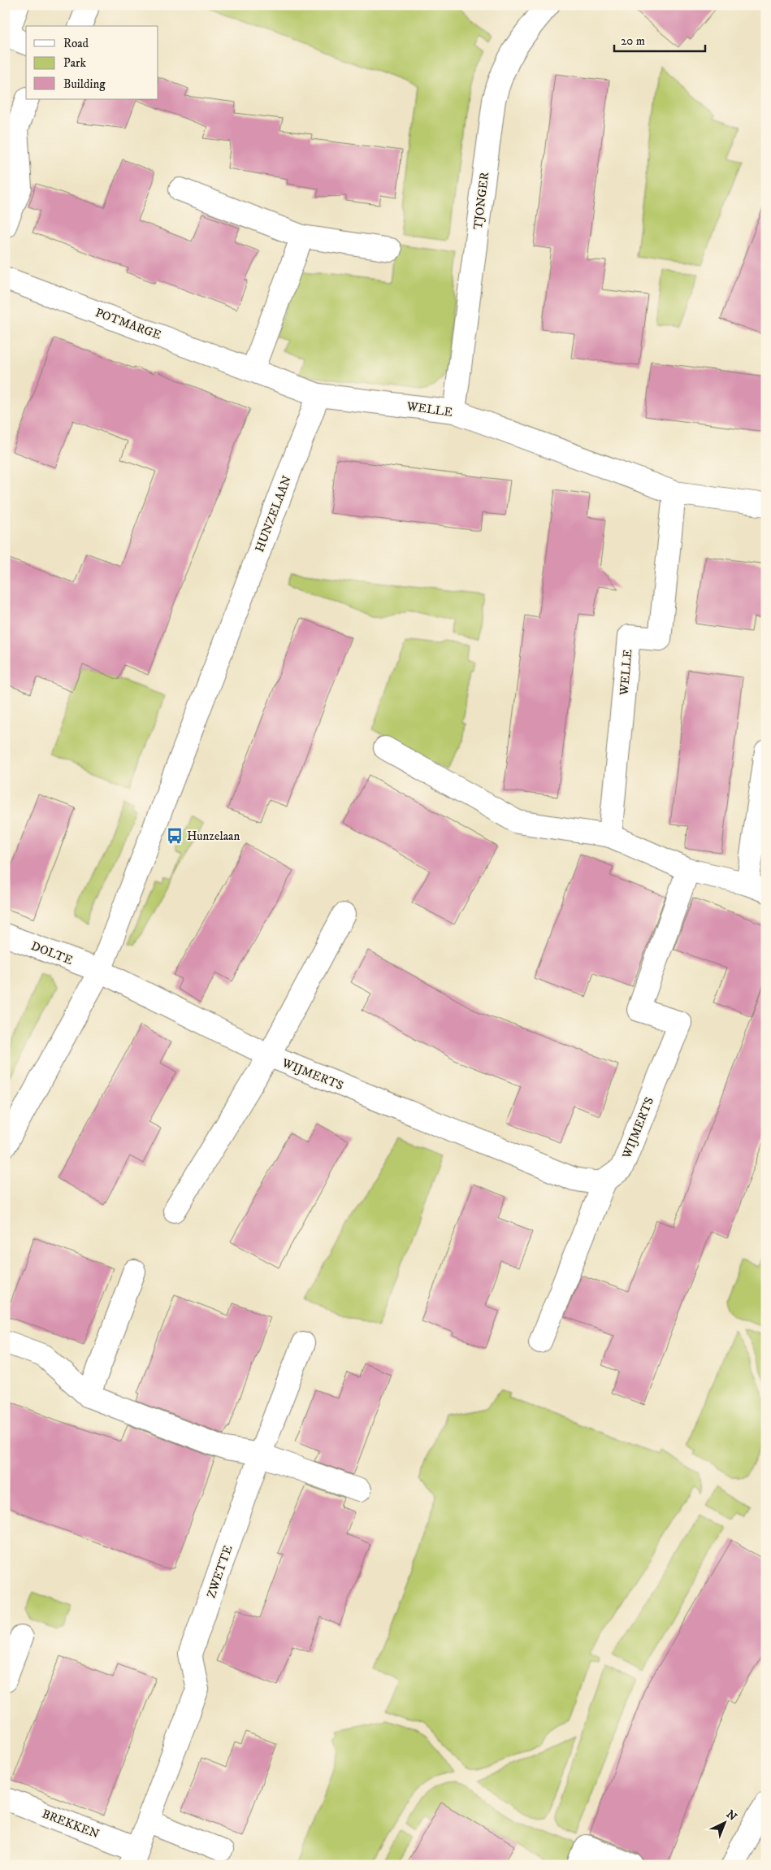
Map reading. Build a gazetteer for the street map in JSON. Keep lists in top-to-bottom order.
{
  "streets": {
    "street": [
      "TJONGER",
      "POTMARGE",
      "WELLE",
      "HUNZELAAN",
      "DOLTE",
      "WIJMERTS",
      "ZWETTE",
      "BREKKEN"
    ]
  },
  "crossings": [
    ["TJONGER", "WELLE"],
    ["POTMARGE", "WELLE"],
    ["POTMARGE", "HUNZELAAN"],
    ["WELLE", "HUNZELAAN"],
    ["HUNZELAAN", "DOLTE"],
    ["HUNZELAAN", "WIJMERTS"],
    ["DOLTE", "WIJMERTS"],
    ["ZWETTE", "BREKKEN"]
  ],
  "places": {
    "bus stop": ["Hunzelaan"]
  },
  "legend": ["Road", "Park", "Building"],
  "scale_bar": "20 m",
  "north": "top right"
}
